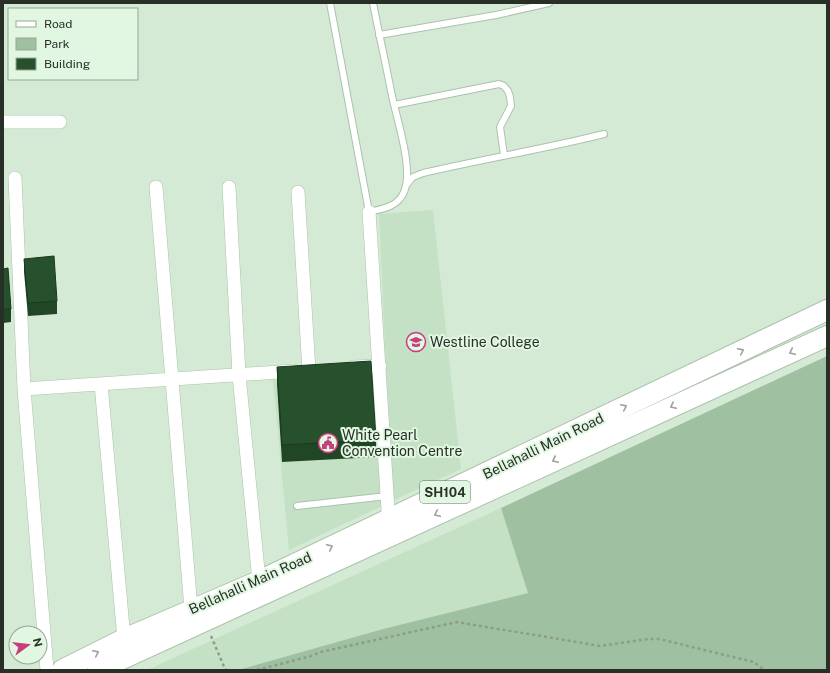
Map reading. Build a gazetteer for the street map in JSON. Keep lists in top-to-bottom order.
{
  "streets": {
    "main road": ["Bellahalli Main Road", "SH104"]
  },
  "places": {
    "school or university": ["Westline College"],
    "public building": ["White Pearl Convention Centre"]
  },
  "legend": ["Road", "Park", "Building"],
  "north": "right"
}
